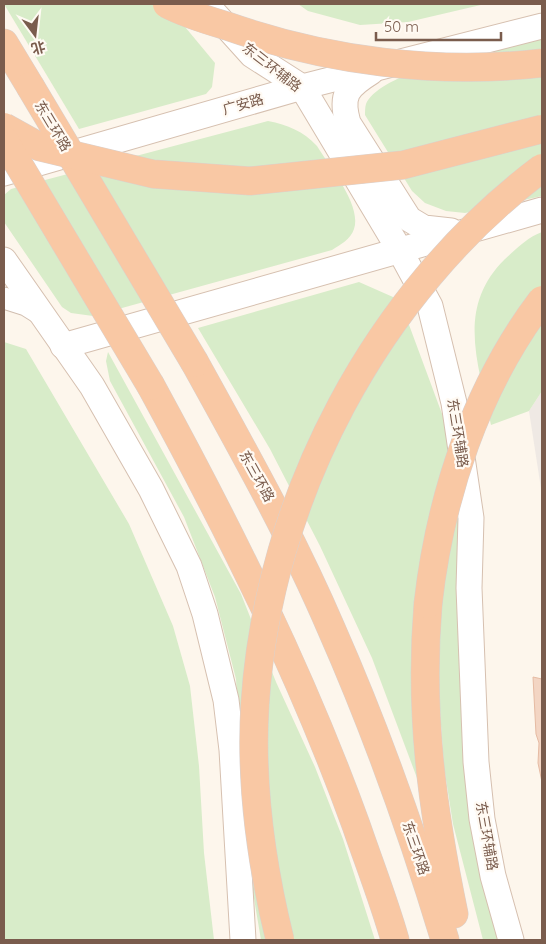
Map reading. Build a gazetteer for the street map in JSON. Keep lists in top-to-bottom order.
{
  "streets": {
    "highway": ["东三环路"],
    "main road": ["东三环辅路", "广安路"]
  },
  "crossings": [
    ["东三环辅路", "广安路"]
  ],
  "scale_bar": "50 m",
  "north": "bottom"
}
